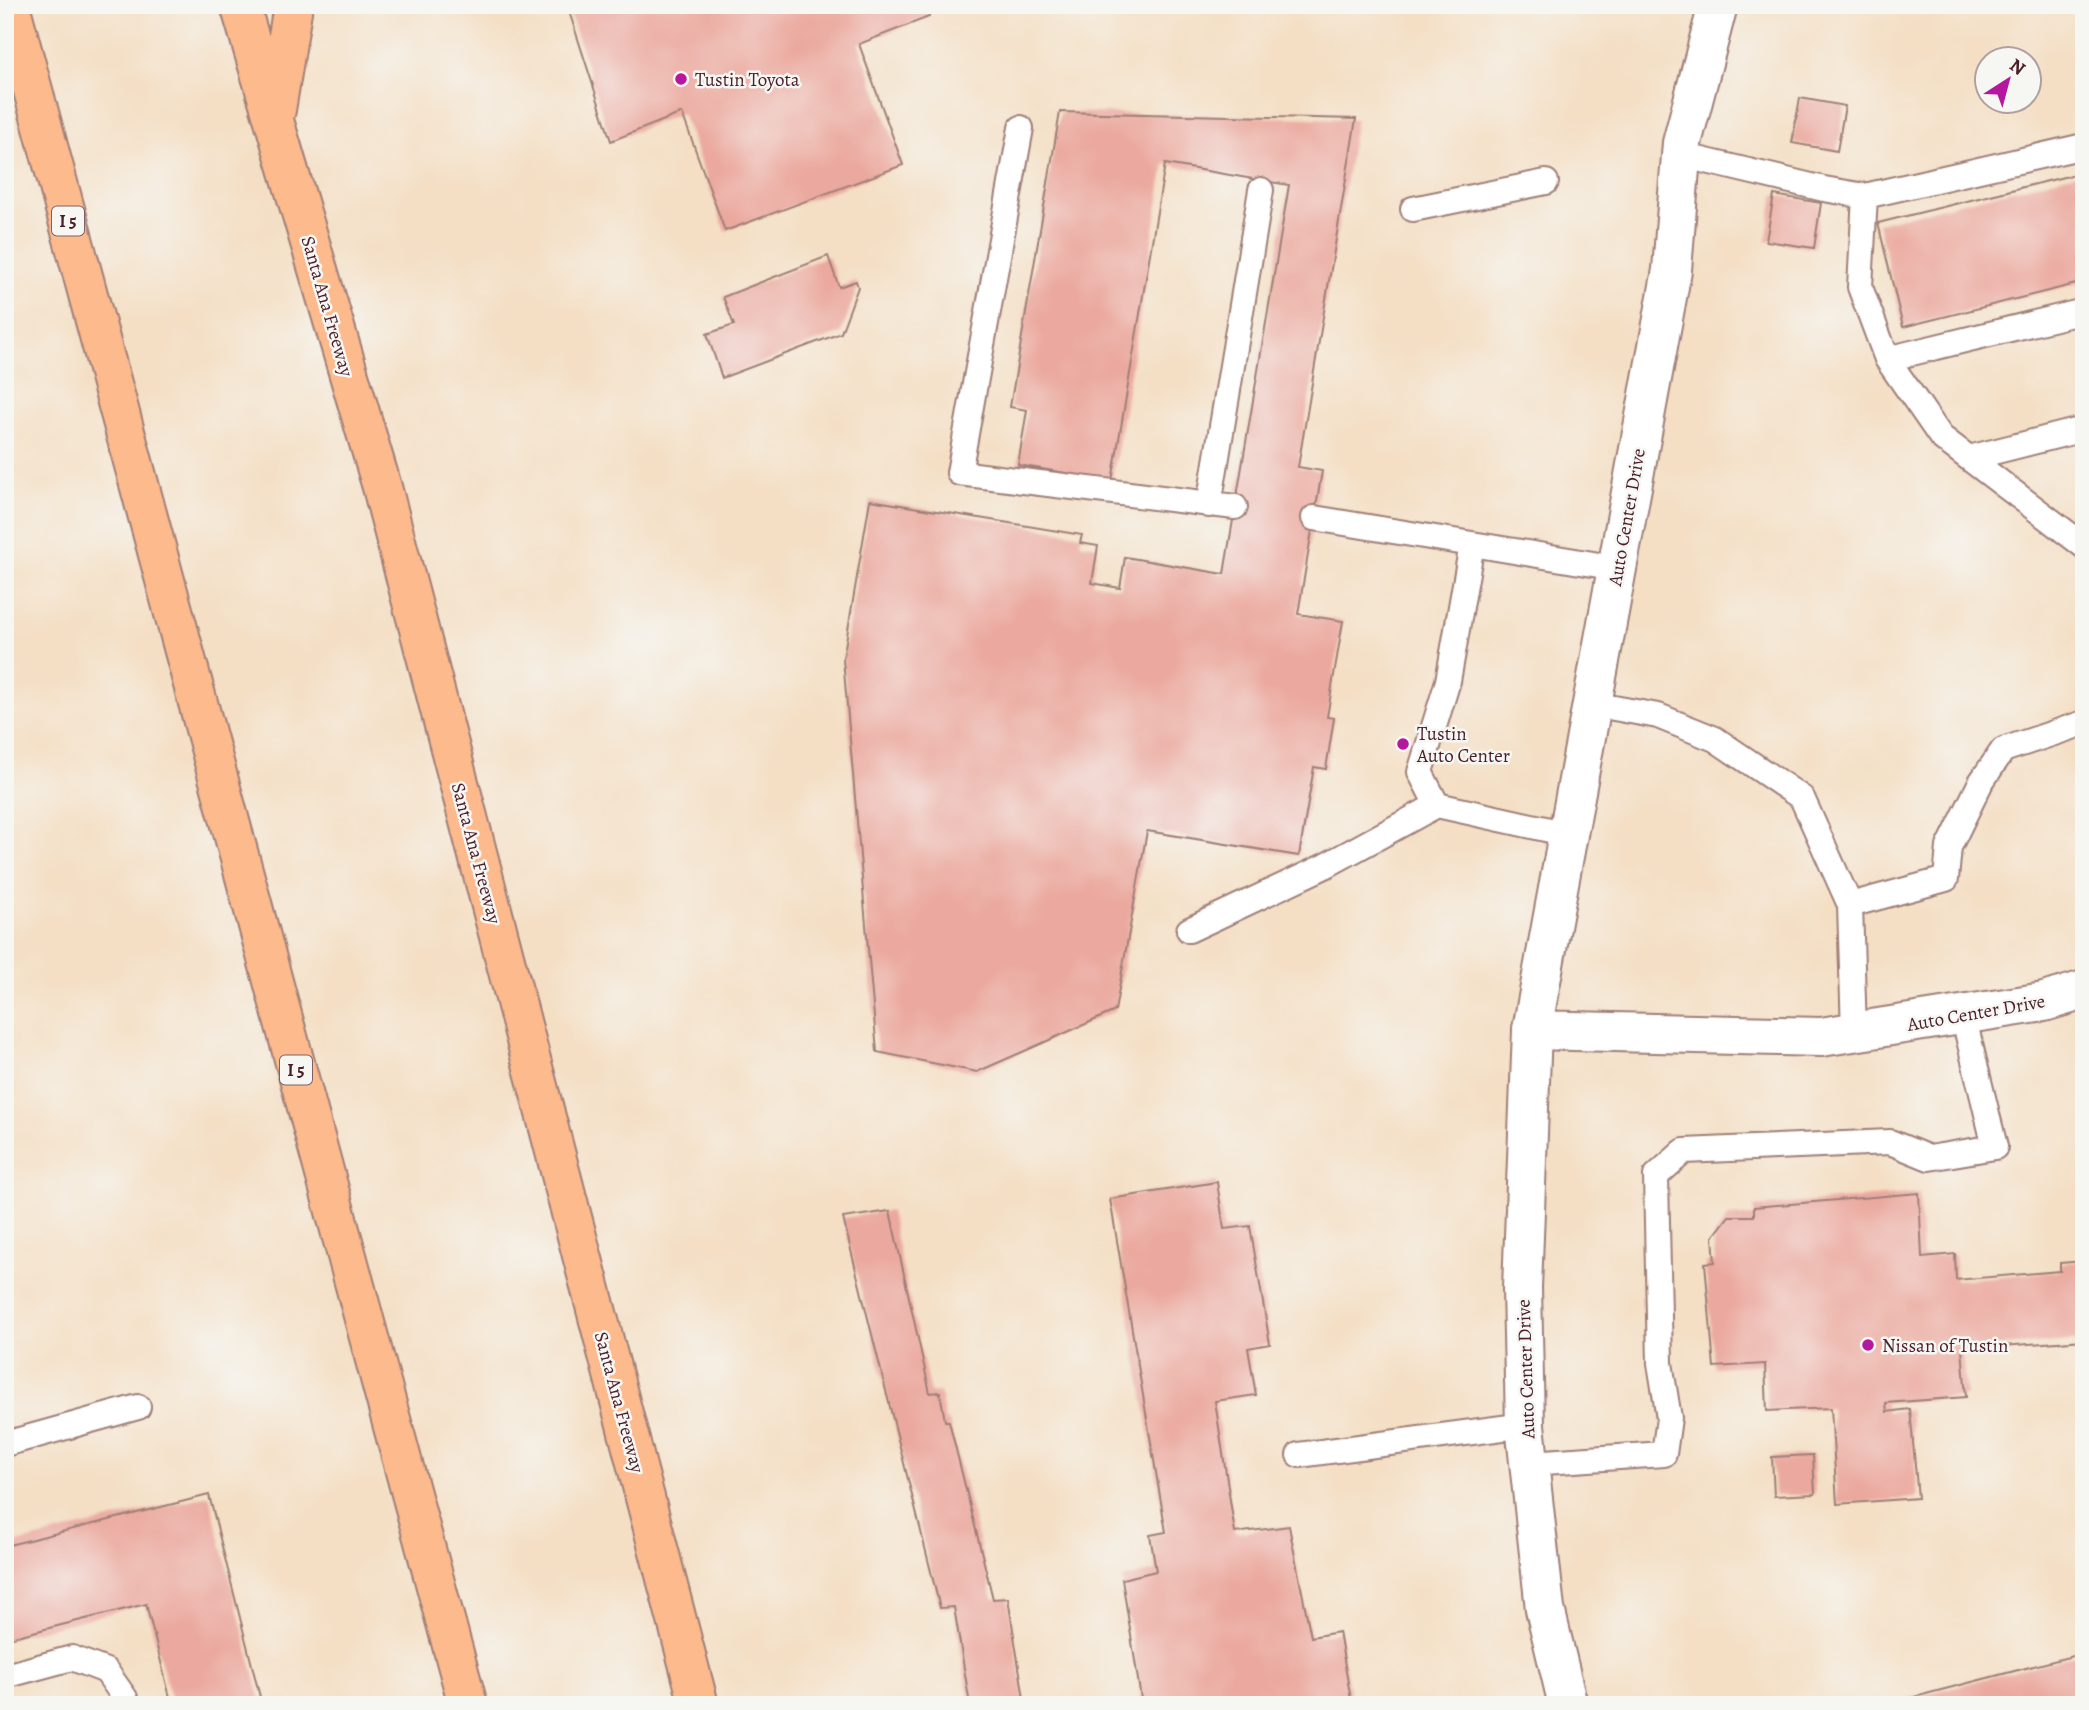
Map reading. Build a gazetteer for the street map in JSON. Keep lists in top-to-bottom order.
{
  "streets": {
    "highway": ["I 5", "Santa Ana Freeway"],
    "street": ["Auto Center Drive"]
  },
  "places": ["Tustin Toyota", "Tustin Auto Center", "Nissan of Tustin"],
  "north": "top right"
}
